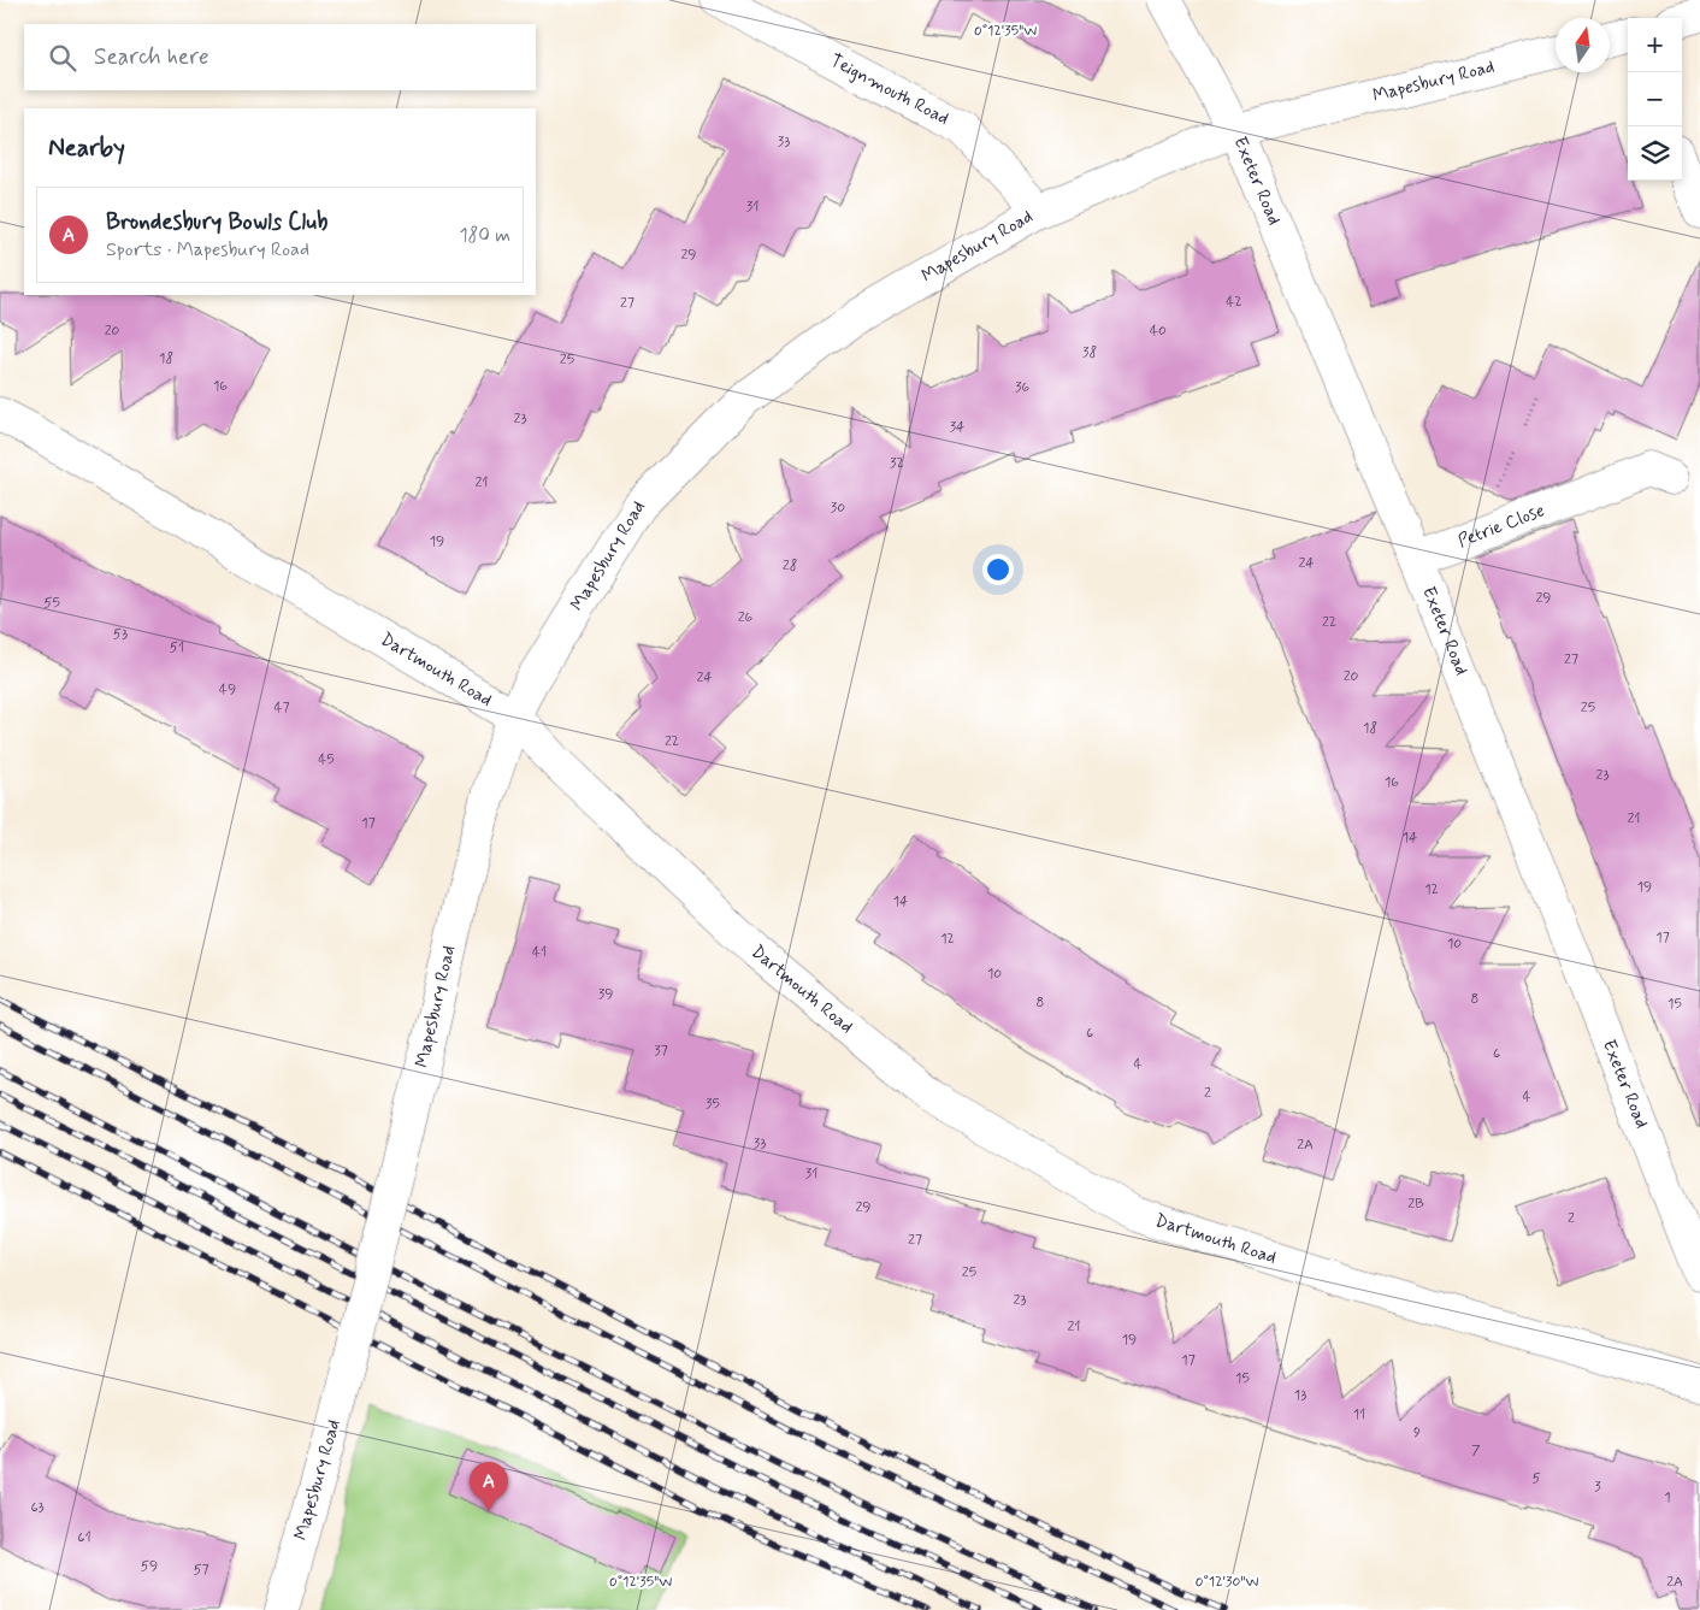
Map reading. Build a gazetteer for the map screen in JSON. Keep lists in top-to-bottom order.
{
  "streets": {
    "street": [
      "Mapesbury Road",
      "Teignmouth Road",
      "Exeter Road",
      "Petrie Close",
      "Dartmouth Road"
    ]
  },
  "crossings": [
    ["Mapesbury Road", "Teignmouth Road"],
    ["Mapesbury Road", "Exeter Road"],
    ["Mapesbury Road", "Dartmouth Road"],
    ["Exeter Road", "Petrie Close"]
  ],
  "house_numbers": [
    "33",
    "31",
    "29",
    "42",
    "27",
    "20",
    "40",
    "38",
    "18",
    "25",
    "16",
    "36",
    "23",
    "34",
    "32",
    "21",
    "30",
    "19",
    "24",
    "28",
    "29",
    "55",
    "26",
    "22",
    "53",
    "51",
    "27",
    "20",
    "24",
    "49",
    "47",
    "25",
    "18",
    "22",
    "45",
    "23",
    "16",
    "21",
    "17",
    "14",
    "19",
    "12",
    "14",
    "17",
    "12",
    "10",
    "41",
    "10",
    "39",
    "8",
    "8",
    "15",
    "6",
    "37",
    "6",
    "4",
    "2",
    "4",
    "35",
    "33",
    "2A",
    "31",
    "2B",
    "29",
    "2",
    "27",
    "25",
    "23",
    "21",
    "19",
    "17",
    "15",
    "13",
    "11",
    "9",
    "7",
    "5",
    "3",
    "1",
    "63",
    "61",
    "59",
    "57",
    "2A"
  ],
  "north": "top",
  "page": {
    "map_buttons": ["+", "−"],
    "search": "Search here",
    "heading": "Nearby",
    "list": [
      {
        "mark": "A",
        "name": "Brondesbury Bowls Club",
        "note": "Sports · Mapesbury Road",
        "value": "180 m"
      }
    ],
    "pins": "A"
  },
  "coordinates": ["0°12'35\"W", "0°12'30\"W"]
}
